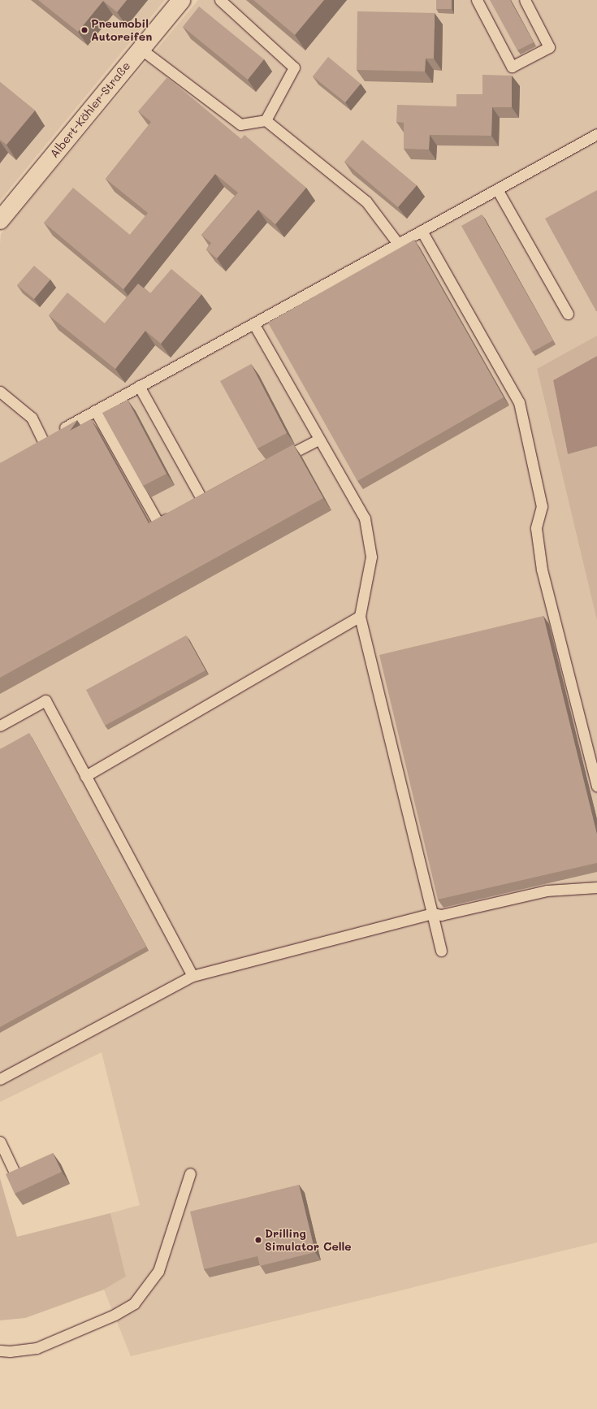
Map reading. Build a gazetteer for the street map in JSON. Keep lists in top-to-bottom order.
{
  "streets": {
    "street": ["Albert-Köhler-Straße"]
  },
  "places": ["Pneumobil Autoreifen", "Drilling Simulator Celle"]
}
